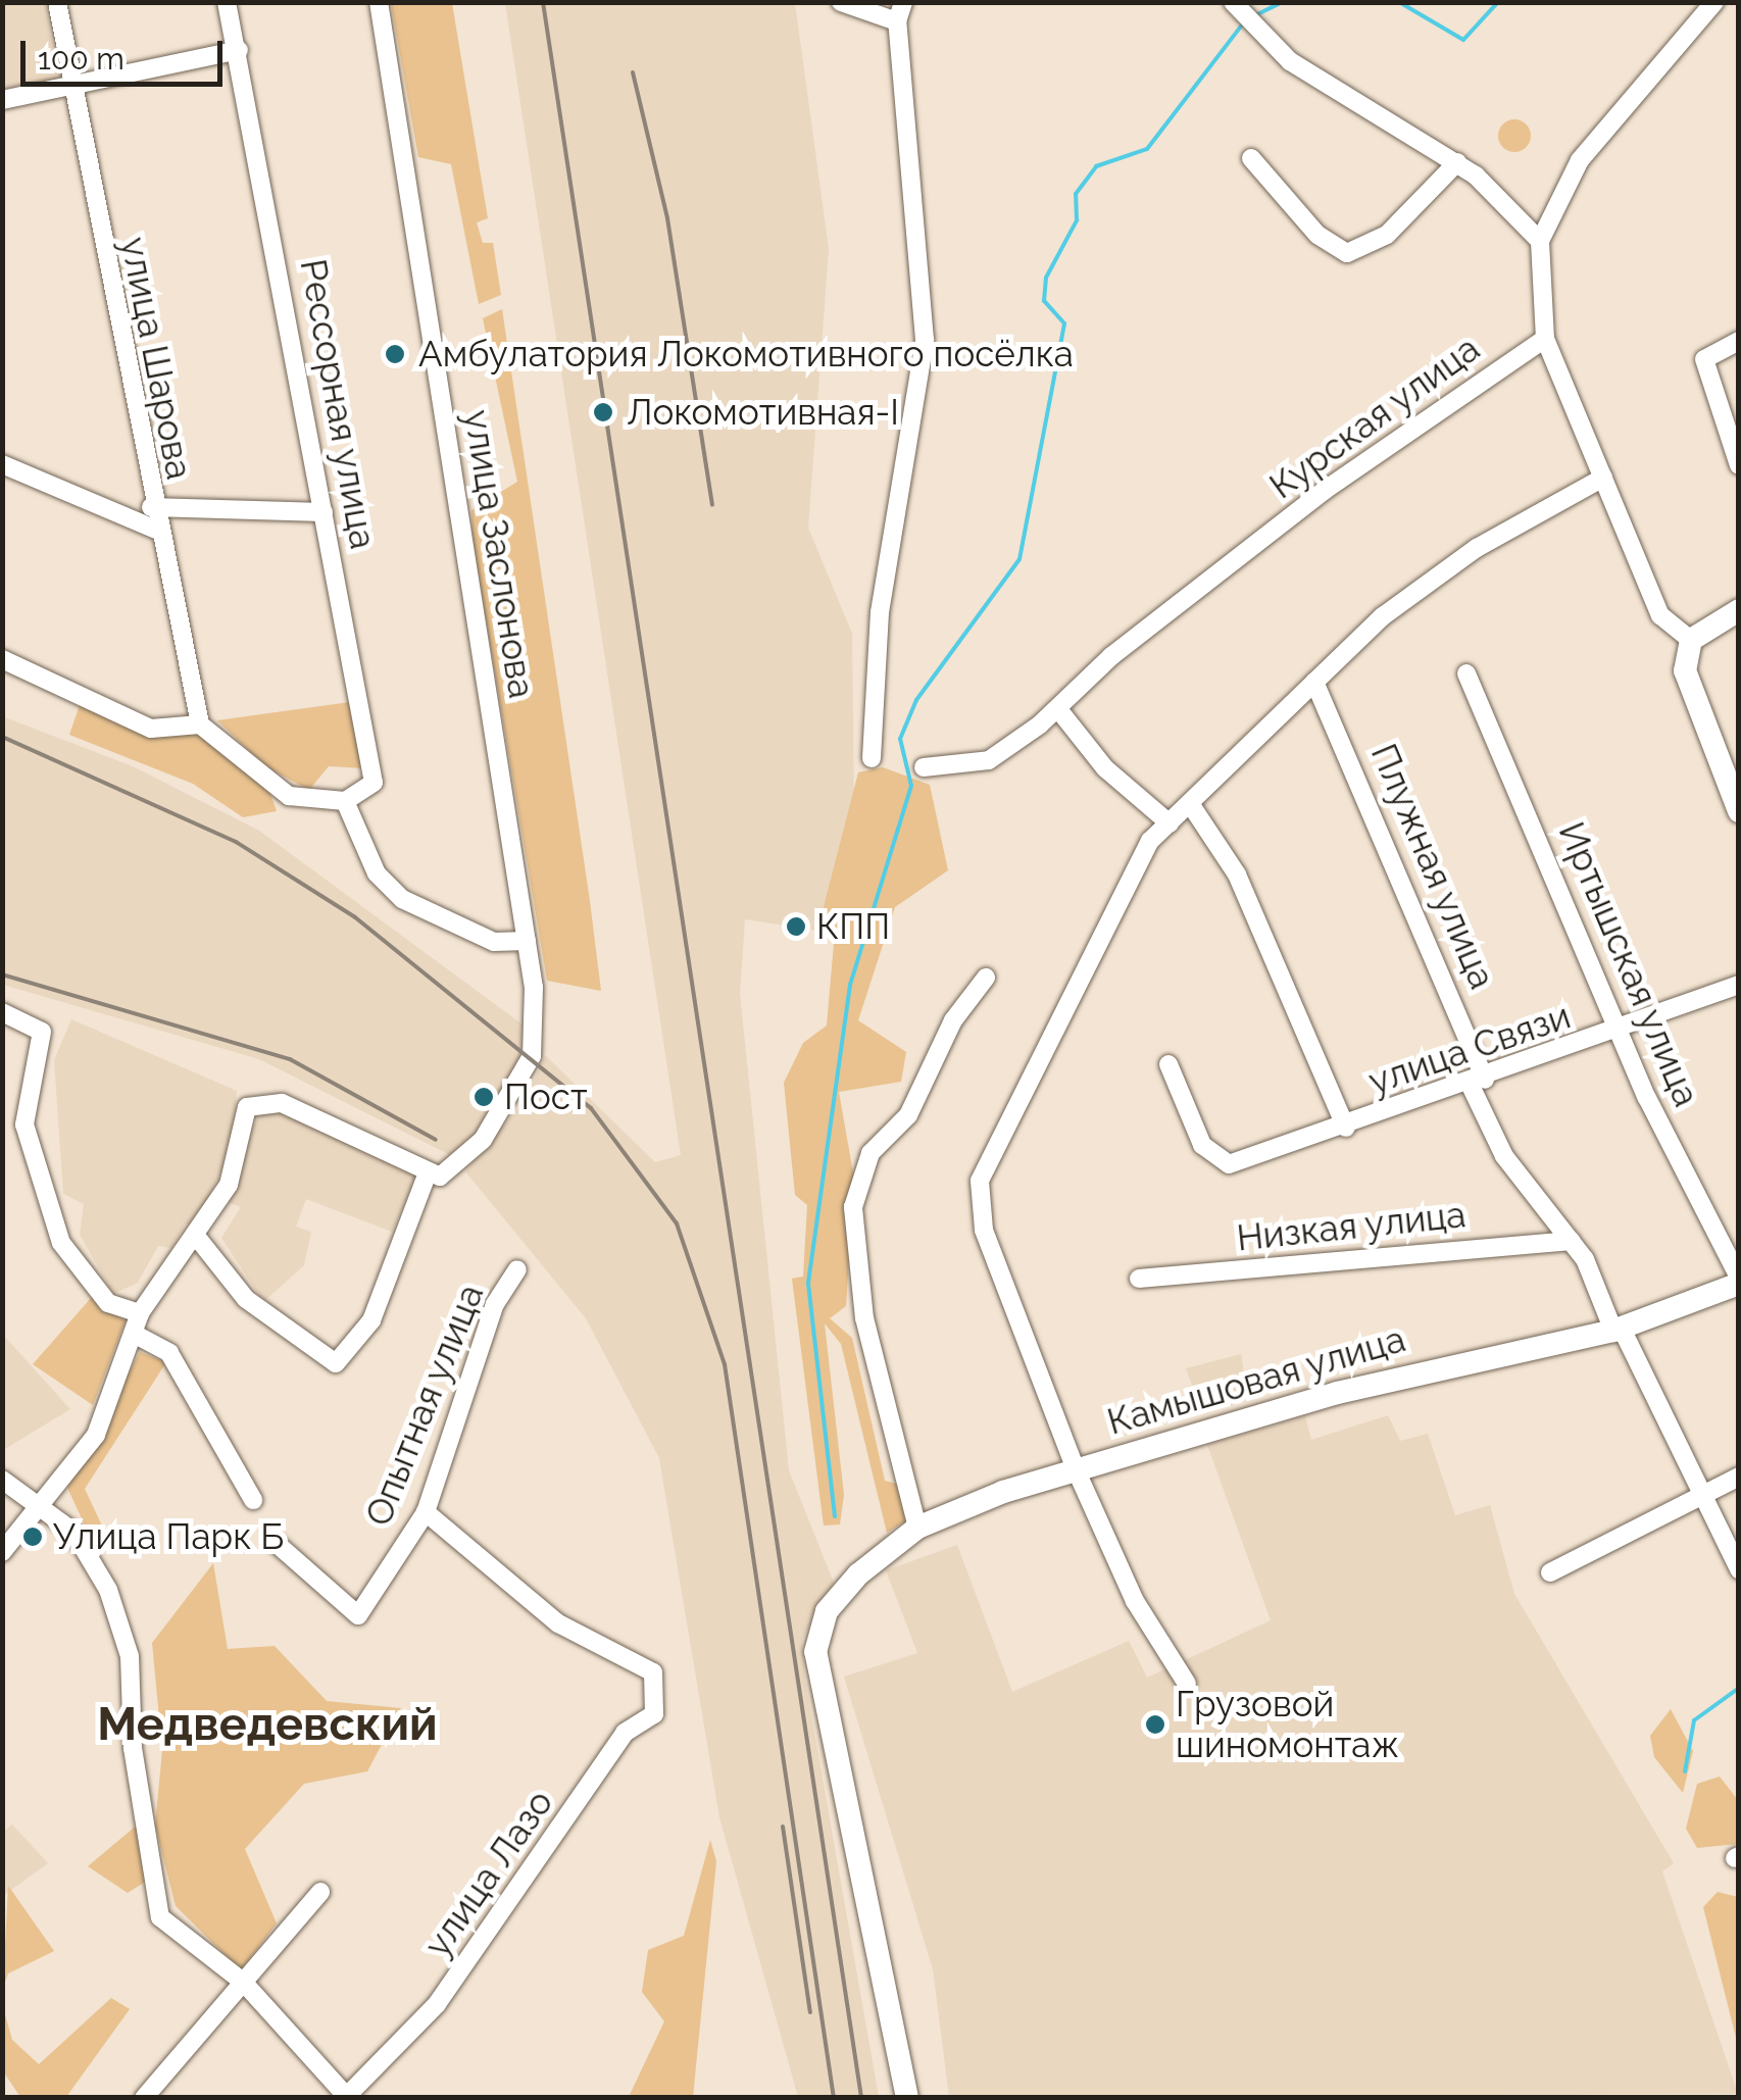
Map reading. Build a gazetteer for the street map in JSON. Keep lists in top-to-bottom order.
{
  "streets": {
    "main road": ["Камышовая улица"],
    "street": [
      "улица Шарова",
      "Рессорная улица",
      "Курская улица",
      "улица Заслонова",
      "Плужная улица",
      "Иртышская улица",
      "улица Связи",
      "Низкая улица",
      "Опытная улица",
      "улица Лазо"
    ]
  },
  "crossings": [
    ["Плужная улица", "улица Связи"],
    ["Плужная улица", "Низкая улица"],
    ["Плужная улица", "Камышовая улица"],
    ["Иртышская улица", "улица Связи"],
    ["Иртышская улица", "Камышовая улица"],
    ["Опытная улица", "улица Лазо"]
  ],
  "districts": ["Медведевский"],
  "places": [
    "Амбулатория Локомотивного посёлка",
    "Локомотивная-I",
    "КПП",
    "Пост",
    "Улица Парк Б",
    "Грузовой шиномонтаж"
  ],
  "scale_bar": "100 m"
}
